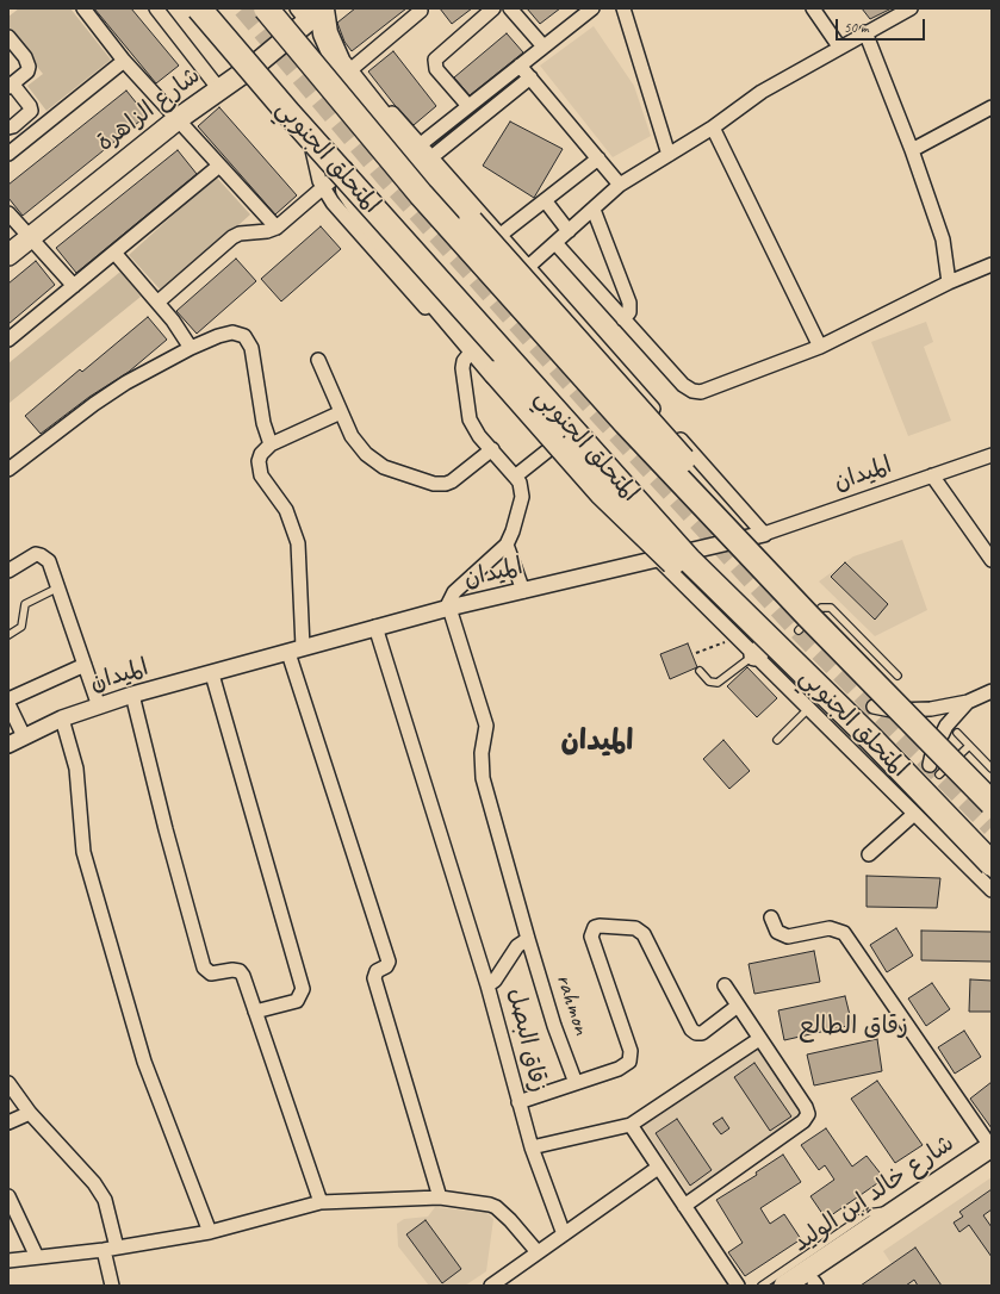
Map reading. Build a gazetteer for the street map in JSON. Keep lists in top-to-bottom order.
{
  "streets": {
    "highway": ["المتحلق الجنوبي"],
    "main road": ["شارع الزاهرة", "شارع خالد إبن الوليد"],
    "street": ["الميدان", "rahmon", "زقاق البصل"]
  },
  "crossings": [
    ["rahmon", "زقاق البصل"]
  ],
  "districts": ["الميدان", "زقاق الطالع"],
  "scale_bar": "50 m"
}
